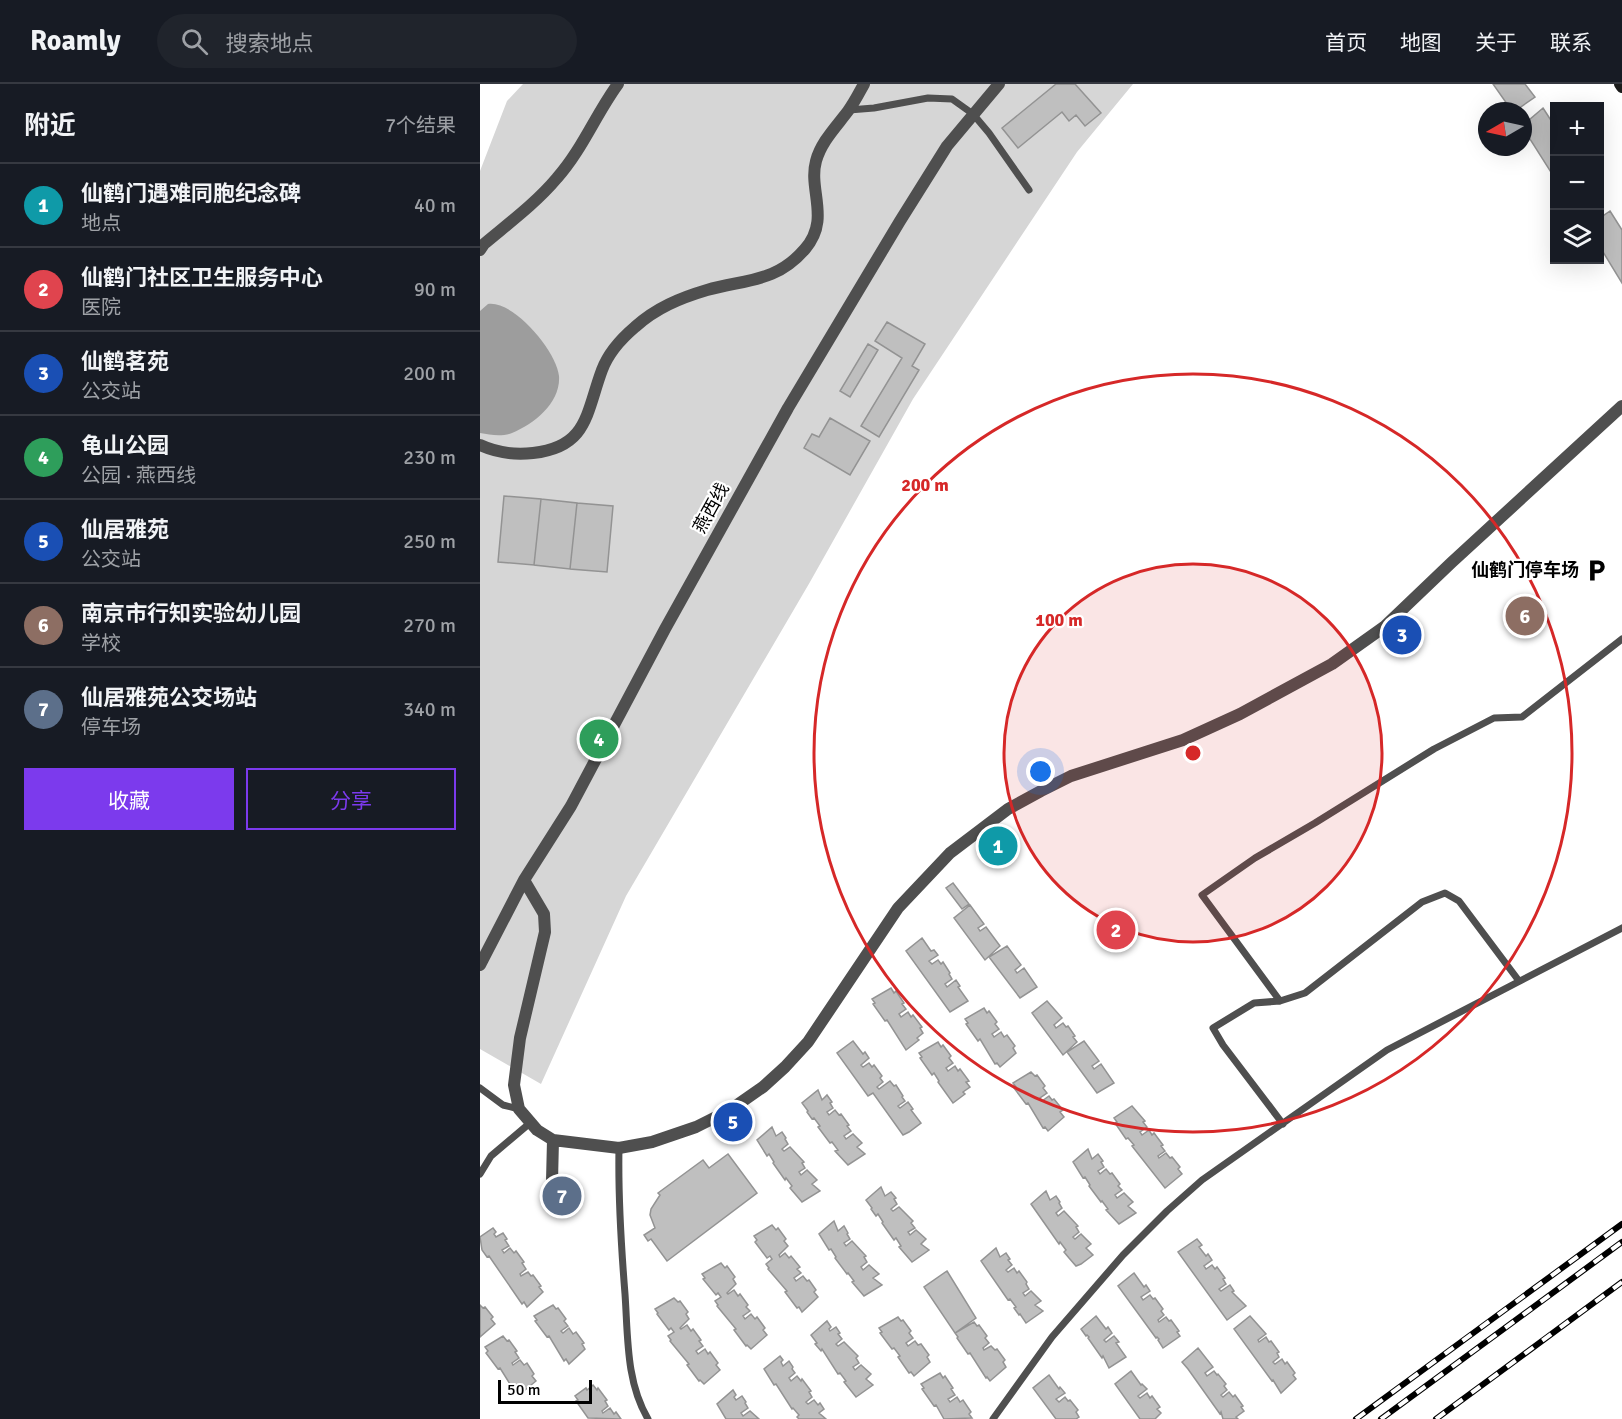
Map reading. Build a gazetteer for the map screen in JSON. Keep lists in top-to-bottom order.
{
  "streets": {
    "street": ["燕西线"]
  },
  "places": {
    "parking": ["仙鹤门停车场"]
  },
  "scale_bar": "50 m",
  "north": "left",
  "page": {
    "header": "Roamly",
    "search": "搜索地点",
    "nav": [
      "首页",
      "地图",
      "关于",
      "联系"
    ],
    "heading": ["附近", "7个结果"],
    "map_buttons": ["+", "−"],
    "list": [
      {
        "mark": "1",
        "name": "仙鹤门遇难同胞纪念碑",
        "note": "地点",
        "value": "40 m"
      },
      {
        "mark": "2",
        "name": "仙鹤门社区卫生服务中心",
        "note": "医院",
        "value": "90 m"
      },
      {
        "mark": "3",
        "name": "仙鹤茗苑",
        "note": "公交站",
        "value": "200 m"
      },
      {
        "mark": "4",
        "name": "龟山公园",
        "note": "公园 · 燕西线",
        "value": "230 m"
      },
      {
        "mark": "5",
        "name": "仙居雅苑",
        "note": "公交站",
        "value": "250 m"
      },
      {
        "mark": "6",
        "name": "南京市行知实验幼儿园",
        "note": "学校",
        "value": "270 m"
      },
      {
        "mark": "7",
        "name": "仙居雅苑公交场站",
        "note": "停车场",
        "value": "340 m"
      }
    ],
    "pins": [
      "6",
      "3",
      "4",
      "1",
      "2",
      "5",
      "7"
    ],
    "buttons": ["收藏", "分享"],
    "scale": "50 m"
  },
  "rings": ["200 m", "100 m"]
}
